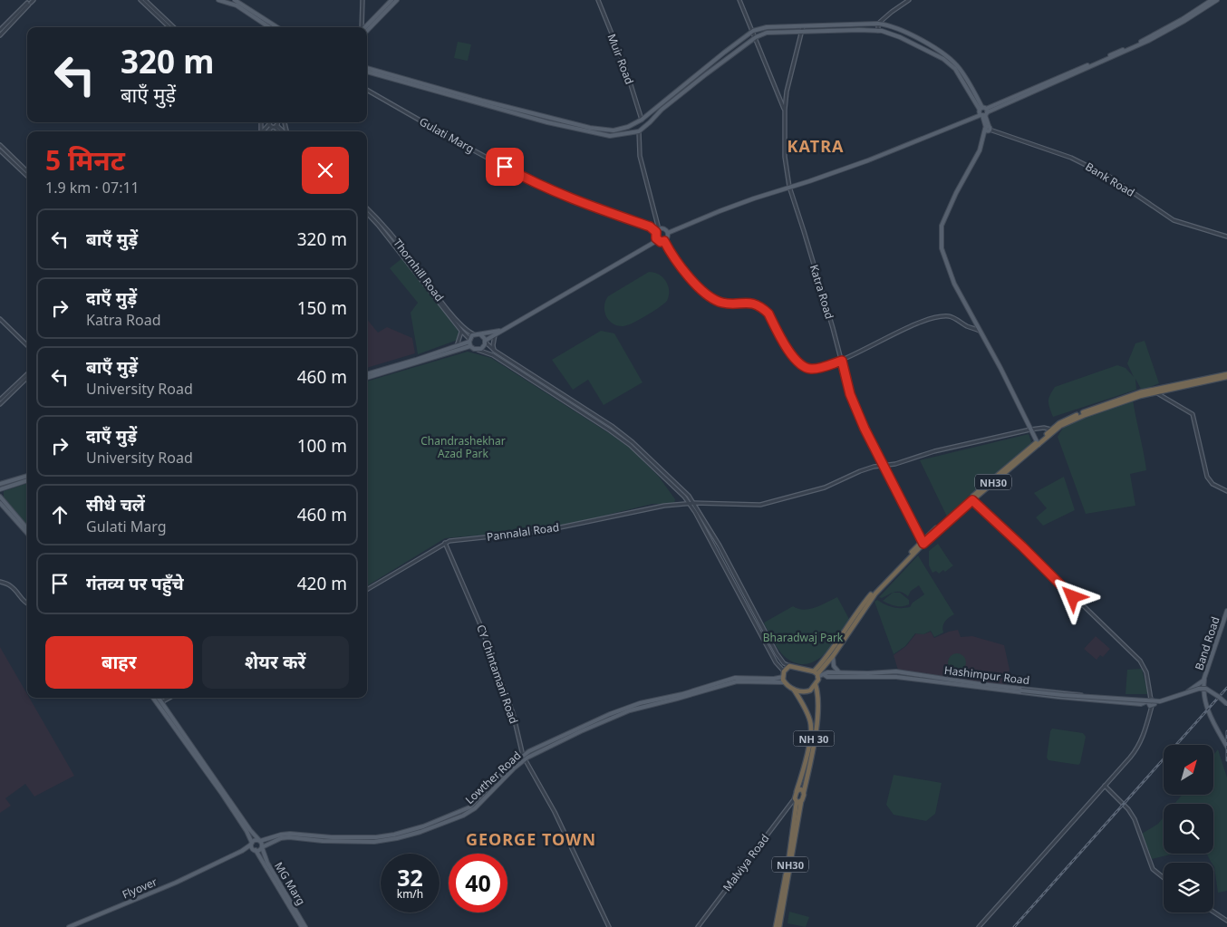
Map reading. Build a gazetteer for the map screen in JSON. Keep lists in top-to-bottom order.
{
  "streets": {
    "highway": ["NH30", "NH 30"],
    "main road": [
      "Band Road",
      "Hashimpur Road",
      "Lowther Road",
      "MG Marg",
      "Flyover"
    ],
    "street": [
      "Muir Road",
      "Gulati Marg",
      "Bank Road",
      "Thornhill Road",
      "Katra Road",
      "Pannalal Road",
      "CY Chintamani Road",
      "Malviya Road"
    ]
  },
  "crossings": [
    ["Katra Road", "Pannalal Road"],
    ["NH30", "NH 30"],
    ["NH30", "Malviya Road"],
    ["Pannalal Road", "CY Chintamani Road"],
    ["CY Chintamani Road", "Lowther Road"],
    ["NH 30", "Malviya Road"],
    ["Lowther Road", "MG Marg"],
    ["Lowther Road", "Flyover"]
  ],
  "districts": ["KATRA", "GEORGE TOWN"],
  "parks": ["Chandrashekhar Azad Park", "Bharadwaj Park"],
  "north": "top right",
  "page": {
    "turn": ["320 m", "बाएँ मुड़ें"],
    "heading": ["5 मिनट", "1.9 km · 07:11"],
    "list": [
      {
        "name": "बाएँ मुड़ें",
        "value": "320 m"
      },
      {
        "name": "दाएँ मुड़ें",
        "note": "Katra Road",
        "value": "150 m"
      },
      {
        "name": "बाएँ मुड़ें",
        "note": "University Road",
        "value": "460 m"
      },
      {
        "name": "दाएँ मुड़ें",
        "note": "University Road",
        "value": "100 m"
      },
      {
        "name": "सीधे चलें",
        "note": "Gulati Marg",
        "value": "460 m"
      },
      {
        "name": "गंतव्य पर पहुँचे",
        "value": "420 m"
      }
    ],
    "buttons": ["बाहर", "शेयर करें"],
    "speed": "32 km/h",
    "limit": "40"
  }
}
